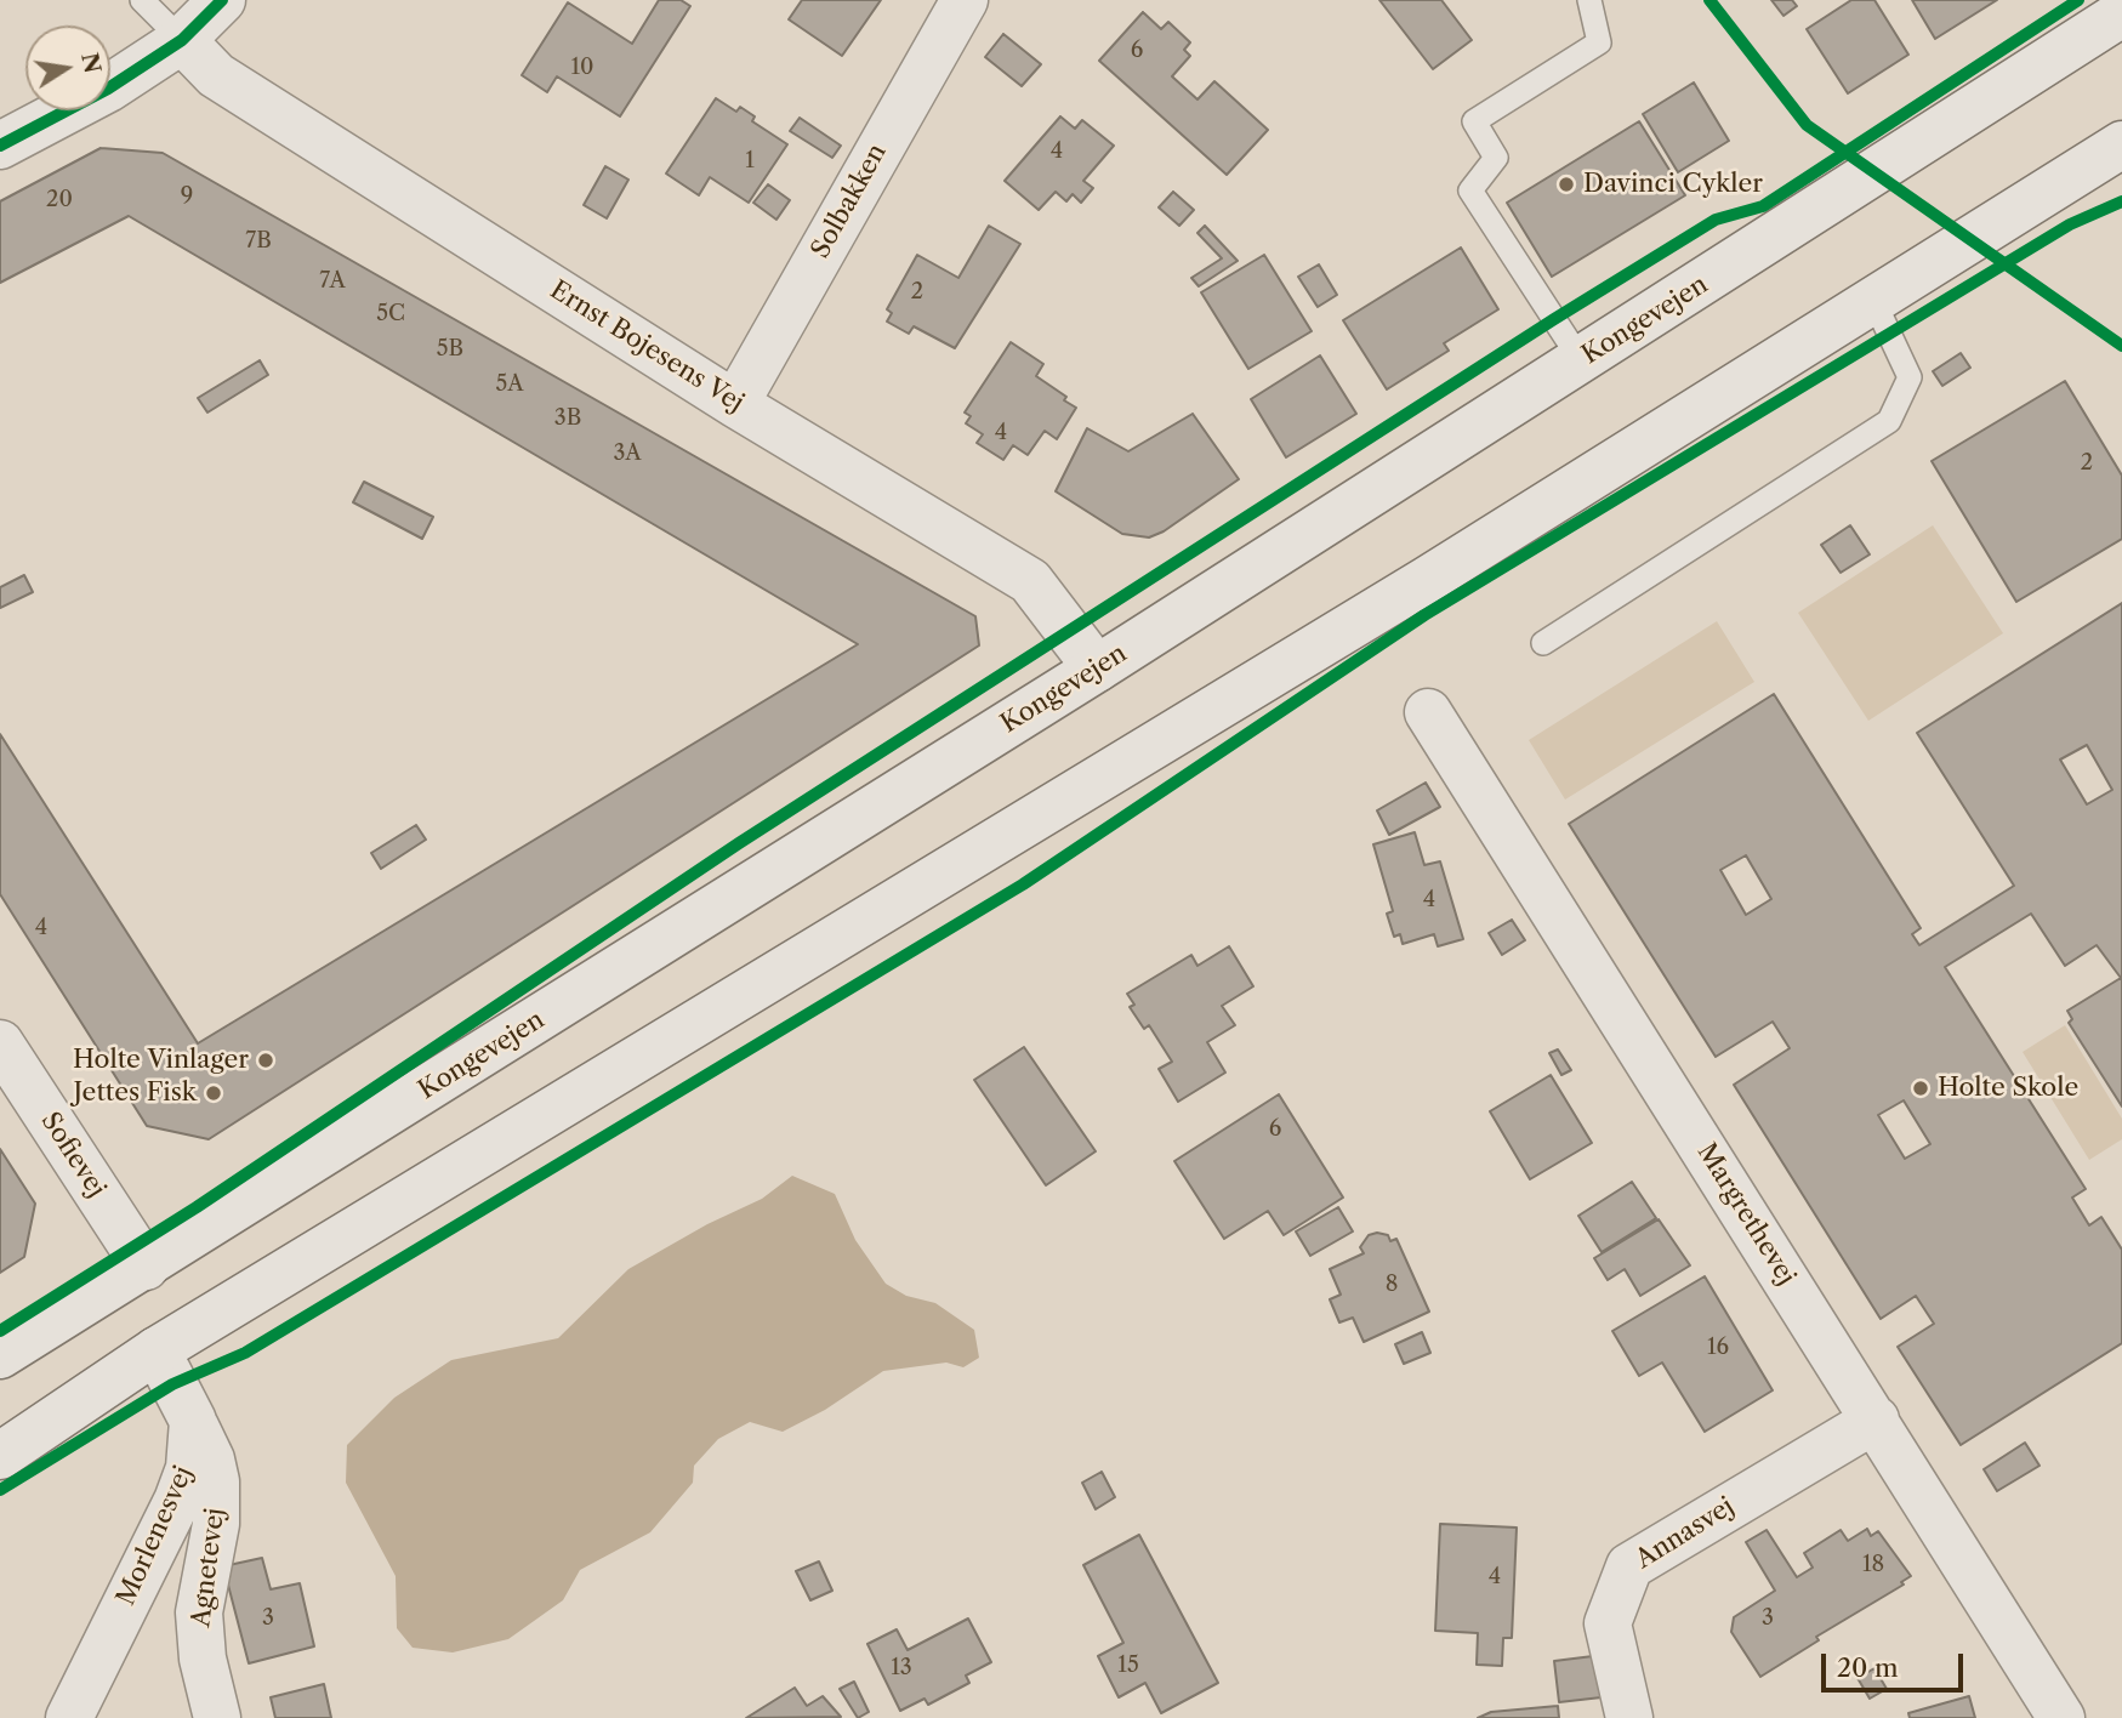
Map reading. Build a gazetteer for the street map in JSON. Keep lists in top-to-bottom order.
{
  "streets": {
    "main road": [
      "Solbakken",
      "Kongevejen",
      "Ernst Bojesens Vej",
      "Sofievej",
      "Margrethevej",
      "Annasvej",
      "Morlenesvej",
      "Agnetevej"
    ]
  },
  "crossings": [
    ["Solbakken", "Ernst Bojesens Vej"],
    ["Kongevejen", "Ernst Bojesens Vej"],
    ["Kongevejen", "Sofievej"],
    ["Margrethevej", "Annasvej"],
    ["Morlenesvej", "Agnetevej"]
  ],
  "places": [
    "Davinci Cykler",
    "Holte Vinlager",
    "Holte Skole",
    "Jettes Fisk"
  ],
  "house_numbers": [
    "6",
    "10",
    "4",
    "1",
    "9",
    "20",
    "7B",
    "7A",
    "2",
    "5C",
    "5B",
    "5A",
    "3B",
    "4",
    "3A",
    "2",
    "4",
    "4",
    "6",
    "8",
    "16",
    "18",
    "4",
    "3",
    "3",
    "15",
    "13"
  ],
  "scale_bar": "20 m",
  "north": "right"
}
